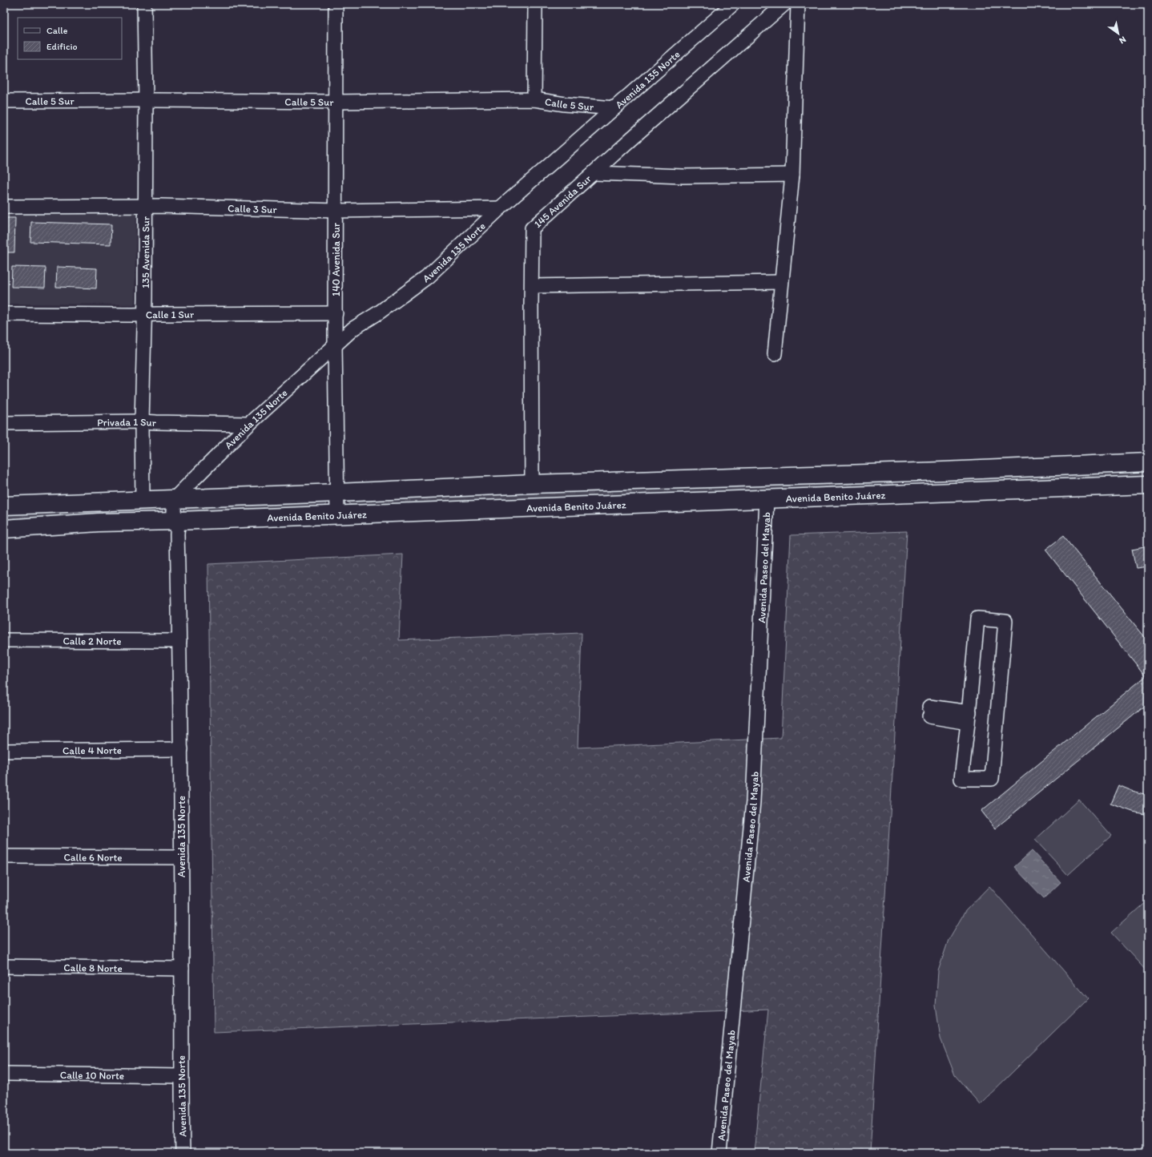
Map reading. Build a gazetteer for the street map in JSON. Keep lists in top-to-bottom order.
{
  "streets": {
    "main road": ["Avenida Benito Juárez"],
    "street": [
      "Avenida 135 Norte",
      "Calle 5 Sur",
      "145 Avenida Sur",
      "Calle 3 Sur",
      "135 Avenida Sur",
      "140 Avenida Sur",
      "Calle 1 Sur",
      "Privada 1 Sur",
      "Avenida Paseo del Mayab",
      "Calle 2 Norte",
      "Calle 4 Norte",
      "Calle 6 Norte",
      "Calle 8 Norte",
      "Calle 10 Norte"
    ]
  },
  "crossings": [
    ["Avenida 135 Norte", "Calle 5 Sur"],
    ["Avenida 135 Norte", "Calle 3 Sur"],
    ["Avenida 135 Norte", "140 Avenida Sur"],
    ["Avenida 135 Norte", "Privada 1 Sur"],
    ["Avenida 135 Norte", "Avenida Benito Juárez"],
    ["Avenida 135 Norte", "Calle 2 Norte"],
    ["Avenida 135 Norte", "Calle 4 Norte"],
    ["Avenida 135 Norte", "Calle 6 Norte"],
    ["Avenida 135 Norte", "Calle 8 Norte"],
    ["Avenida 135 Norte", "Calle 10 Norte"],
    ["Calle 5 Sur", "135 Avenida Sur"],
    ["Calle 5 Sur", "140 Avenida Sur"],
    ["145 Avenida Sur", "Avenida Benito Juárez"],
    ["Calle 3 Sur", "135 Avenida Sur"],
    ["Calle 3 Sur", "140 Avenida Sur"],
    ["135 Avenida Sur", "Calle 1 Sur"],
    ["135 Avenida Sur", "Privada 1 Sur"],
    ["135 Avenida Sur", "Avenida Benito Juárez"],
    ["140 Avenida Sur", "Calle 1 Sur"],
    ["140 Avenida Sur", "Avenida Benito Juárez"],
    ["Avenida Benito Juárez", "Avenida Paseo del Mayab"]
  ],
  "legend": ["Calle", "Edificio"],
  "north": "bottom right"
}
